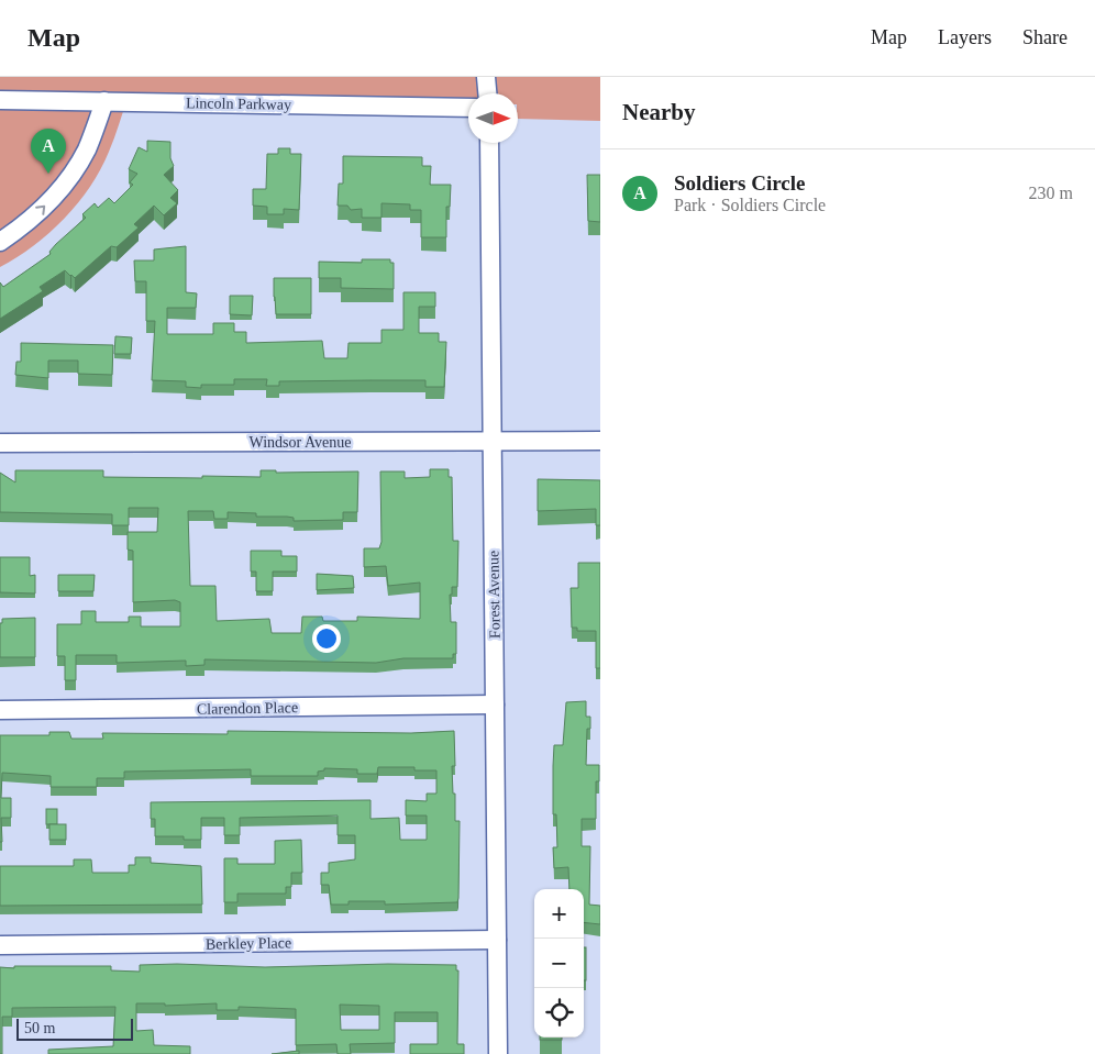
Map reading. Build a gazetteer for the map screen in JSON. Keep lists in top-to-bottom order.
{
  "streets": {
    "street": [
      "Lincoln Parkway",
      "Windsor Avenue",
      "Forest Avenue",
      "Clarendon Place",
      "Berkley Place"
    ]
  },
  "crossings": [
    ["Windsor Avenue", "Forest Avenue"],
    ["Forest Avenue", "Clarendon Place"],
    ["Forest Avenue", "Berkley Place"]
  ],
  "scale_bar": "50 m",
  "north": "right",
  "page": {
    "header": "Map",
    "nav": ["Map", "Layers", "Share"],
    "heading": "Nearby",
    "pins": "A",
    "list": [
      {
        "mark": "A",
        "name": "Soldiers Circle",
        "note": "Park · Soldiers Circle",
        "value": "230 m"
      }
    ],
    "map_buttons": ["+", "−"],
    "scale": "50 m"
  }
}
